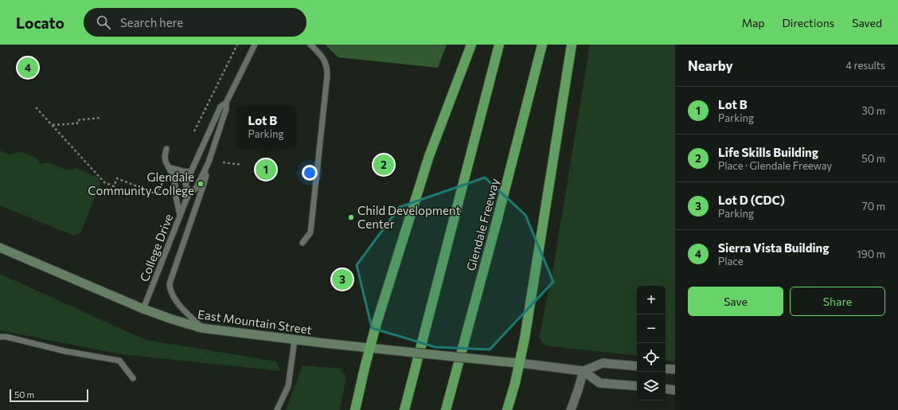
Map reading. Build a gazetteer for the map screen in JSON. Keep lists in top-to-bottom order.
{
  "streets": {
    "highway": ["Glendale Freeway"],
    "main road": ["East Mountain Street"],
    "lane": ["College Drive"]
  },
  "crossings": [
    ["College Drive", "East Mountain Street"]
  ],
  "places": ["Glendale Community College", "Child Development Center"],
  "scale_bar": "50 m",
  "page": {
    "header": "Locato",
    "search": "Search here",
    "nav": ["Map", "Directions", "Saved"],
    "heading": ["Nearby", "4 results"],
    "pins": [
      "4",
      "2",
      "1",
      "3"
    ],
    "list": [
      {
        "mark": "1",
        "name": "Lot B",
        "note": "Parking",
        "value": "30 m"
      },
      {
        "mark": "2",
        "name": "Life Skills Building",
        "note": "Place · Glendale Freeway",
        "value": "50 m"
      },
      {
        "mark": "3",
        "name": "Lot D (CDC)",
        "note": "Parking",
        "value": "70 m"
      },
      {
        "mark": "4",
        "name": "Sierra Vista Building",
        "note": "Place",
        "value": "190 m"
      }
    ],
    "popup": ["Lot B", "Parking"],
    "buttons": ["Save", "Share"],
    "map_buttons": ["+", "−"],
    "scale": "50 m"
  }
}
